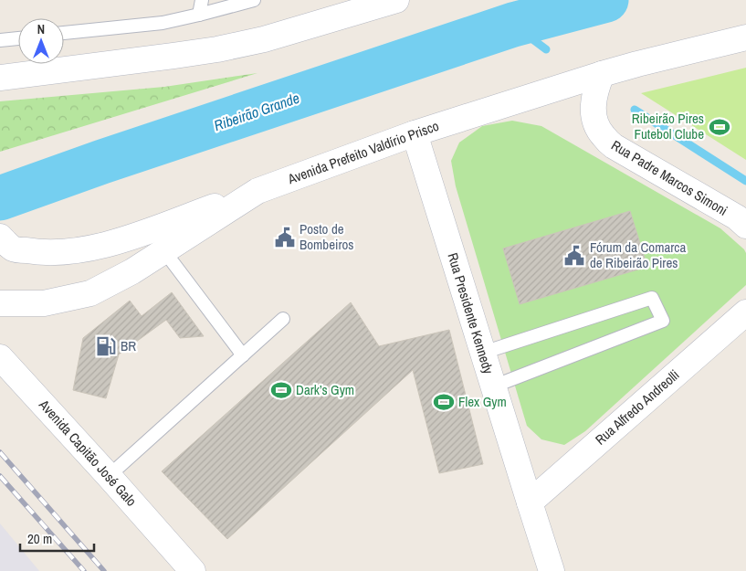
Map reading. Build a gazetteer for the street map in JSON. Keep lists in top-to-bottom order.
{
  "streets": {
    "main road": [
      "Avenida Prefeito Valdírio Prisco",
      "Rua Padre Marcos Simoni",
      "Rua Presidente Kennedy",
      "Rua Alfredo Andreolli",
      "Avenida Capitão José Galo"
    ]
  },
  "crossings": [
    ["Avenida Prefeito Valdírio Prisco", "Rua Padre Marcos Simoni"],
    ["Avenida Prefeito Valdírio Prisco", "Rua Presidente Kennedy"],
    ["Rua Presidente Kennedy", "Rua Alfredo Andreolli"]
  ],
  "water": ["Ribeirão Grande"],
  "places": {
    "sports": ["Ribeirão Pires Futebol Clube", "Dark’s Gym", "Flex Gym"],
    "public building": ["Posto de Bombeiros", "Fórum da Comarca de Ribeirão Pires"],
    "fuel station": ["BR"]
  },
  "scale_bar": "20 m",
  "north": "top"
}
